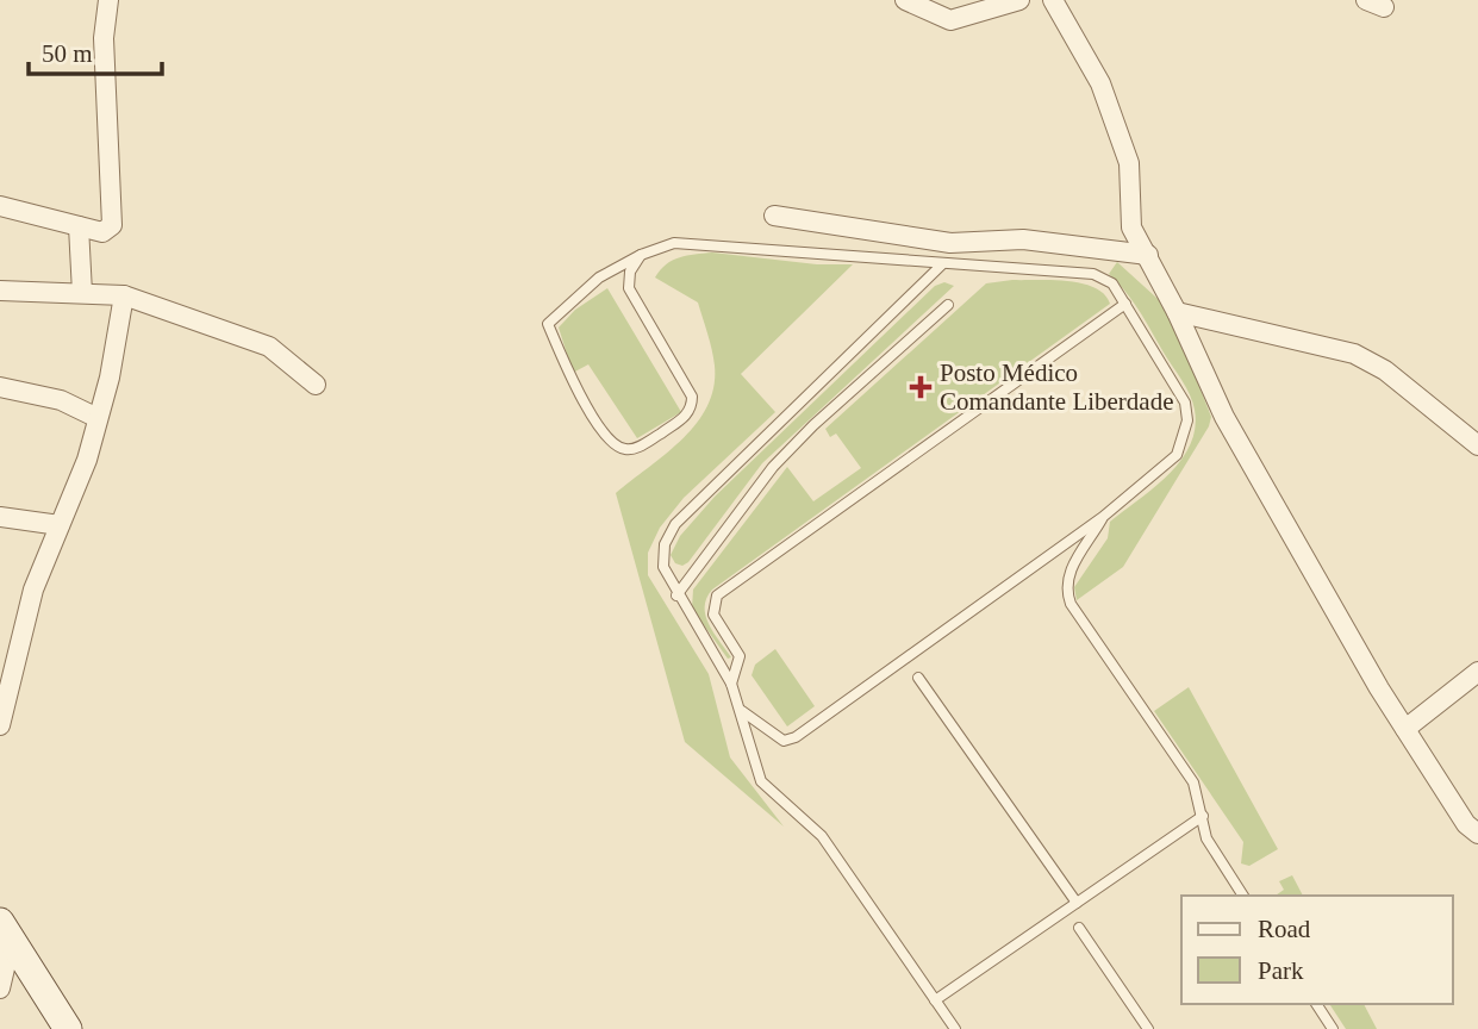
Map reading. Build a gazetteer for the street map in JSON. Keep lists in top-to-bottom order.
{
  "places": {
    "health": ["Posto Médico Comandante Liberdade"]
  },
  "legend": ["Road", "Park"],
  "scale_bar": "50 m"
}
